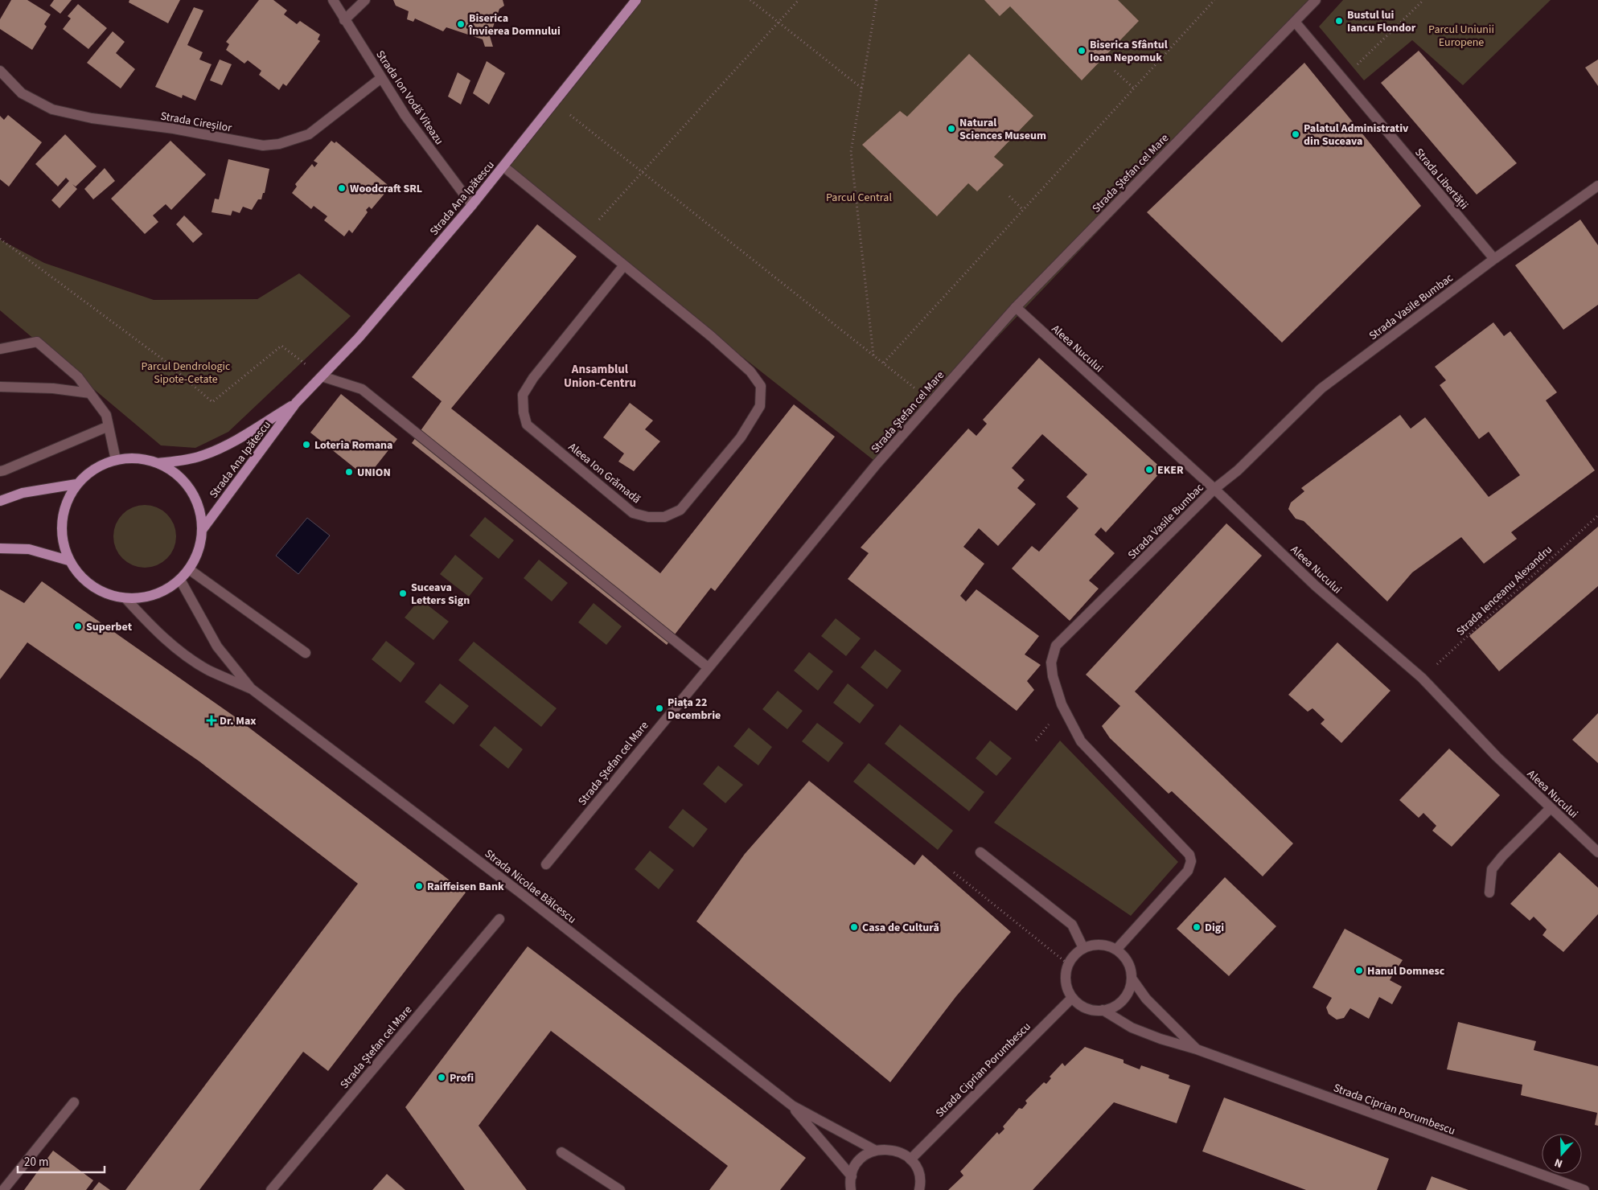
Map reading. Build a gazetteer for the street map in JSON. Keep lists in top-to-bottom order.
{
  "streets": {
    "main road": ["Strada Ana Ipătescu"],
    "street": [
      "Strada Ion Vodă Viteazu",
      "Strada Cireșilor",
      "Strada Ștefan cel Mare",
      "Strada Libertății",
      "Strada Vasile Bumbac",
      "Aleea Nucului",
      "Aleea Ion Grămadă",
      "Strada Nicolae Bălcescu",
      "Strada Ciprian Porumbescu"
    ],
    "path": ["Strada Ienceanu Alexandru"]
  },
  "crossings": [
    ["Strada Ion Vodă Viteazu", "Strada Cireșilor"],
    ["Strada Ion Vodă Viteazu", "Strada Ana Ipătescu"],
    ["Strada Ștefan cel Mare", "Strada Libertății"],
    ["Strada Ștefan cel Mare", "Aleea Nucului"],
    ["Strada Libertății", "Strada Vasile Bumbac"],
    ["Strada Ana Ipătescu", "Aleea Ion Grămadă"],
    ["Strada Ana Ipătescu", "Strada Nicolae Bălcescu"],
    ["Strada Vasile Bumbac", "Aleea Nucului"],
    ["Strada Vasile Bumbac", "Strada Ciprian Porumbescu"],
    ["Aleea Nucului", "Strada Ienceanu Alexandru"]
  ],
  "districts": ["Ansamblul Union-Centru"],
  "parks": ["Parcul Uniunii Europene", "Parcul Central", "Parcul Dendrologic Sipote-Cetate"],
  "places": {
    "other": [
      "Bustul lui Iancu Flondor",
      "Biserica Învierea Domnului",
      "Biserica Sfântul Ioan Nepomuk",
      "Natural Sciences Museum",
      "Palatul Administrativ din Suceava",
      "Woodcraft SRL",
      "Loteria Romana",
      "EKER",
      "UNION",
      "Suceava Letters Sign",
      "Superbet",
      "Piața 22 Decembrie",
      "Raiffeisen Bank",
      "Casa de Cultură",
      "Digi",
      "Hanul Domnesc",
      "Profi"
    ],
    "health": ["Dr. Max"]
  },
  "scale_bar": "20 m",
  "north": "bottom"
}
